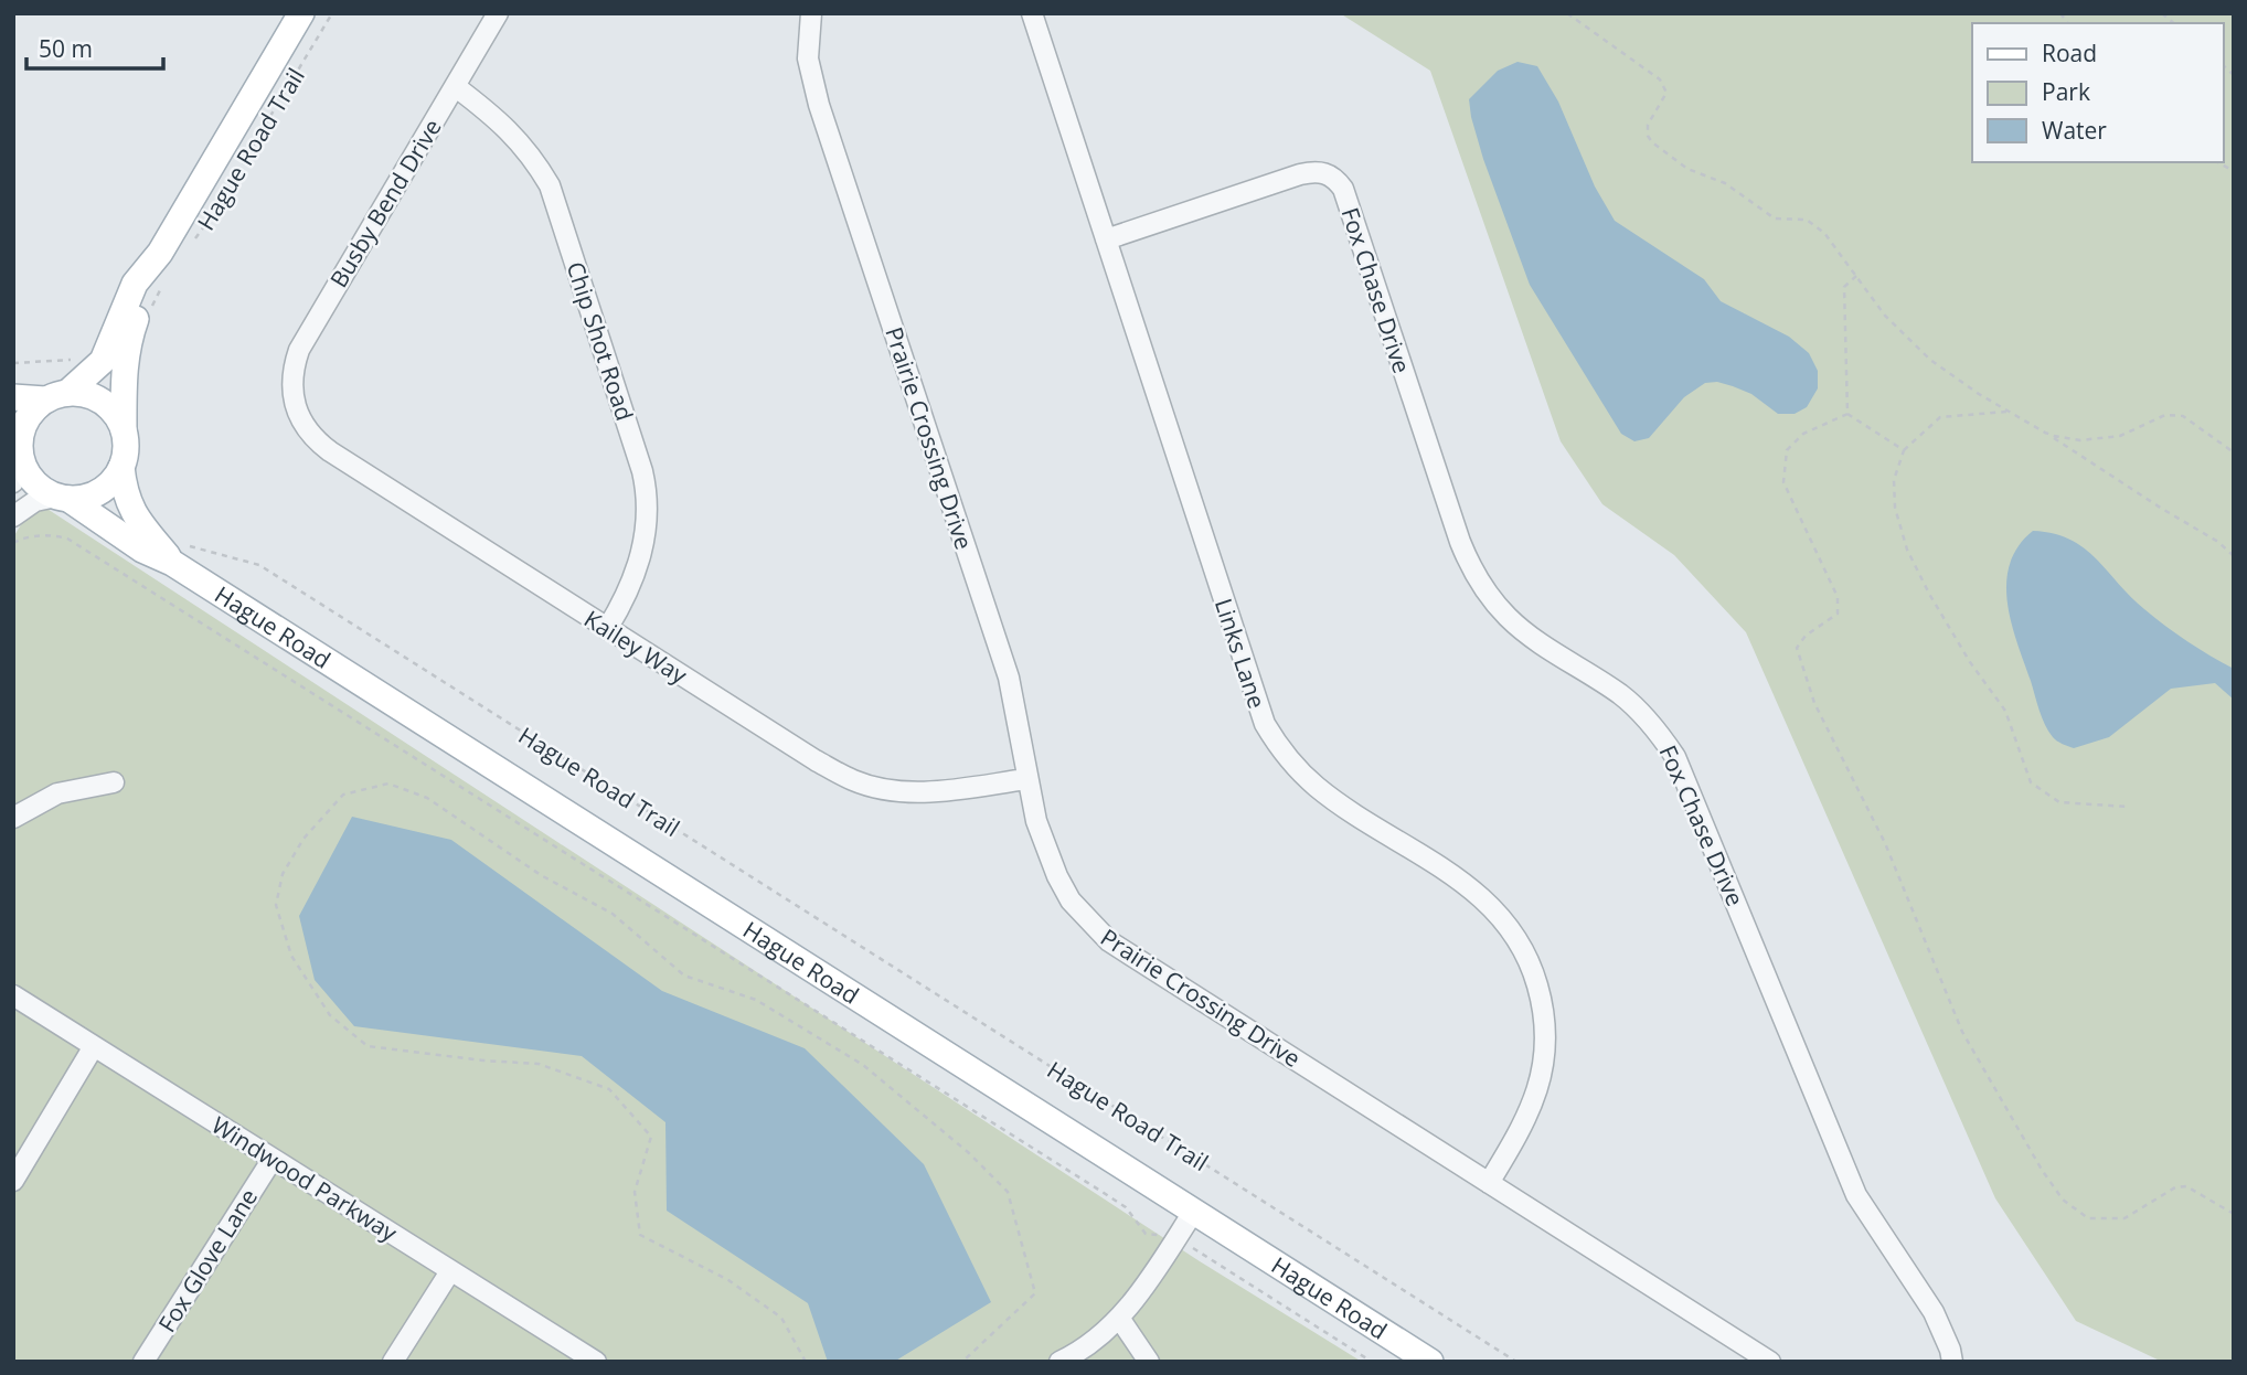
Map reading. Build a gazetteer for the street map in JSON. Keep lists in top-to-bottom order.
{
  "streets": {
    "main road": ["Hague Road"],
    "street": [
      "Busby Bend Drive",
      "Fox Chase Drive",
      "Chip Shot Road",
      "Prairie Crossing Drive",
      "Kailey Way",
      "Links Lane",
      "Windwood Parkway",
      "Fox Glove Lane"
    ],
    "path": ["Hague Road Trail"]
  },
  "crossings": [
    ["Hague Road Trail", "Hague Road"],
    ["Busby Bend Drive", "Chip Shot Road"],
    ["Busby Bend Drive", "Kailey Way"],
    ["Fox Chase Drive", "Links Lane"],
    ["Chip Shot Road", "Kailey Way"],
    ["Prairie Crossing Drive", "Kailey Way"],
    ["Prairie Crossing Drive", "Links Lane"],
    ["Windwood Parkway", "Fox Glove Lane"]
  ],
  "legend": ["Road", "Park", "Water"],
  "scale_bar": "50 m"
}
